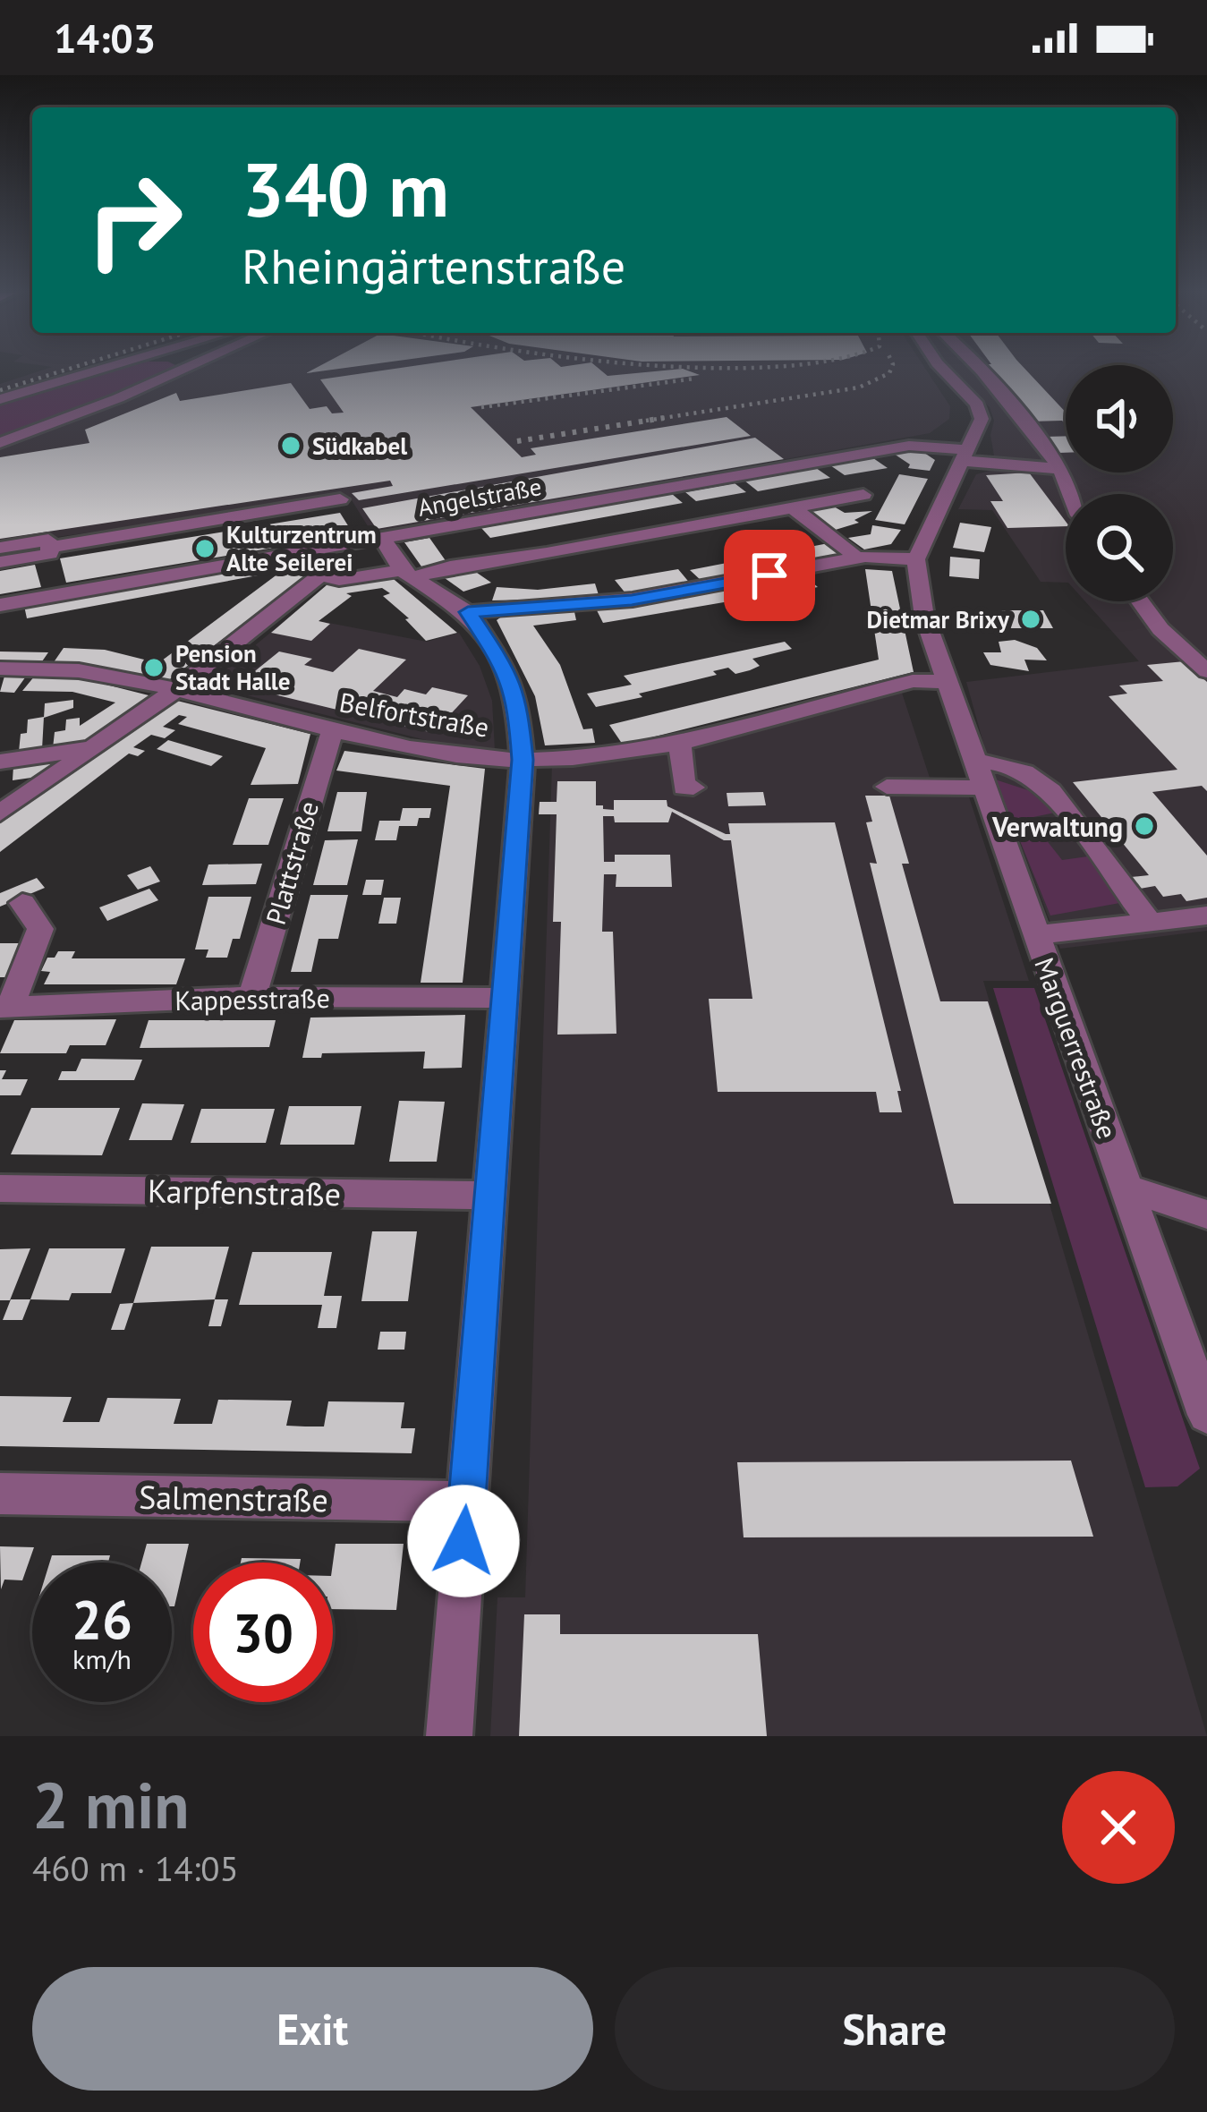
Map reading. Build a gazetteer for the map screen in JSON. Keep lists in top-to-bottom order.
{
  "streets": {
    "street": [
      "Angelstraße",
      "Belfortstraße",
      "Plattstraße",
      "Kappesstraße",
      "Marguerrestraße",
      "Karpfenstraße",
      "Salmenstraße"
    ]
  },
  "crossings": [
    ["Belfortstraße", "Plattstraße"],
    ["Belfortstraße", "Marguerrestraße"],
    ["Plattstraße", "Kappesstraße"]
  ],
  "places": [
    "Südkabel",
    "Kulturzentrum Alte Seilerei",
    "Dietmar Brixy",
    "Pension Stadt Halle",
    "Verwaltung"
  ],
  "page": {
    "status": "14:03",
    "turn": ["340 m", "Rheingärtenstraße"],
    "speed": "26 km/h",
    "limit": "30",
    "heading": ["2 min", "460 m · 14:05"],
    "buttons": ["Exit", "Share"]
  }
}
